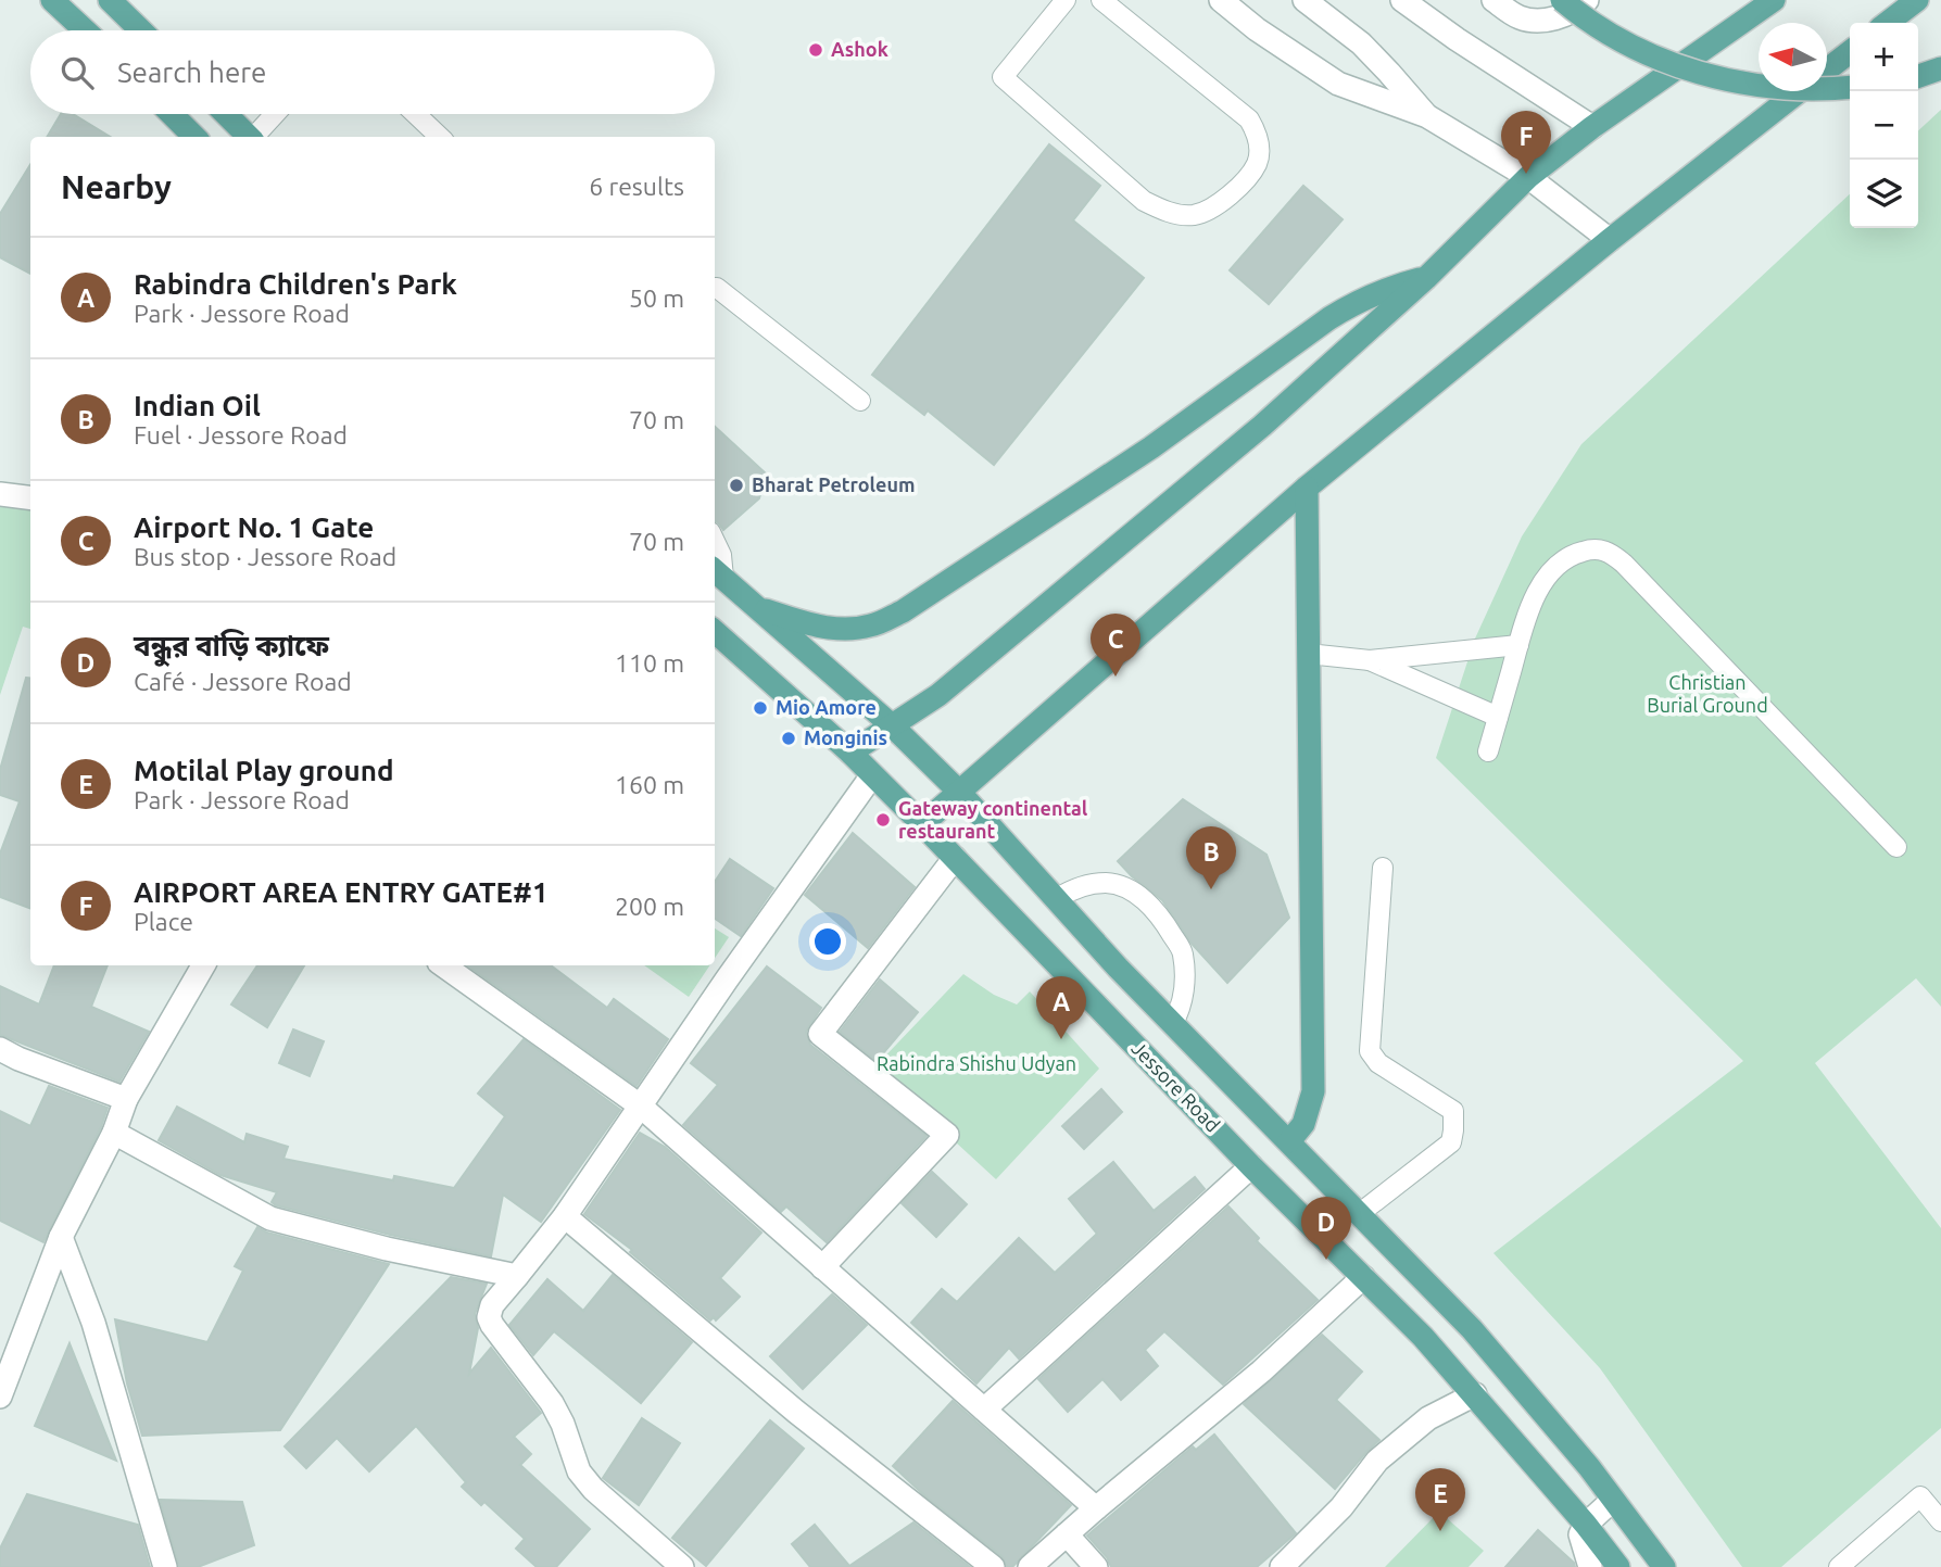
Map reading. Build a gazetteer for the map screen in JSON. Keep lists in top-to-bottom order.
{
  "streets": {
    "main road": ["Jessore Road"]
  },
  "parks": ["Christian Burial Ground", "Rabindra Shishu Udyan"],
  "places": [
    "Ashok",
    "Bharat Petroleum",
    "Mio Amore",
    "Monginis",
    "Gateway continental restaurant"
  ],
  "north": "left",
  "page": {
    "map_buttons": ["+", "−"],
    "search": "Search here",
    "pins": [
      "F",
      "C",
      "B",
      "A",
      "D",
      "E"
    ],
    "heading": ["Nearby", "6 results"],
    "list": [
      {
        "mark": "A",
        "name": "Rabindra Children's Park",
        "note": "Park · Jessore Road",
        "value": "50 m"
      },
      {
        "mark": "B",
        "name": "Indian Oil",
        "note": "Fuel · Jessore Road",
        "value": "70 m"
      },
      {
        "mark": "C",
        "name": "Airport No. 1 Gate",
        "note": "Bus stop · Jessore Road",
        "value": "70 m"
      },
      {
        "mark": "D",
        "name": "বন্ধুর বাড়ি ক্যাফে",
        "note": "Café · Jessore Road",
        "value": "110 m"
      },
      {
        "mark": "E",
        "name": "Motilal Play ground",
        "note": "Park · Jessore Road",
        "value": "160 m"
      },
      {
        "mark": "F",
        "name": "AIRPORT AREA ENTRY GATE#1",
        "note": "Place",
        "value": "200 m"
      }
    ]
  }
}
